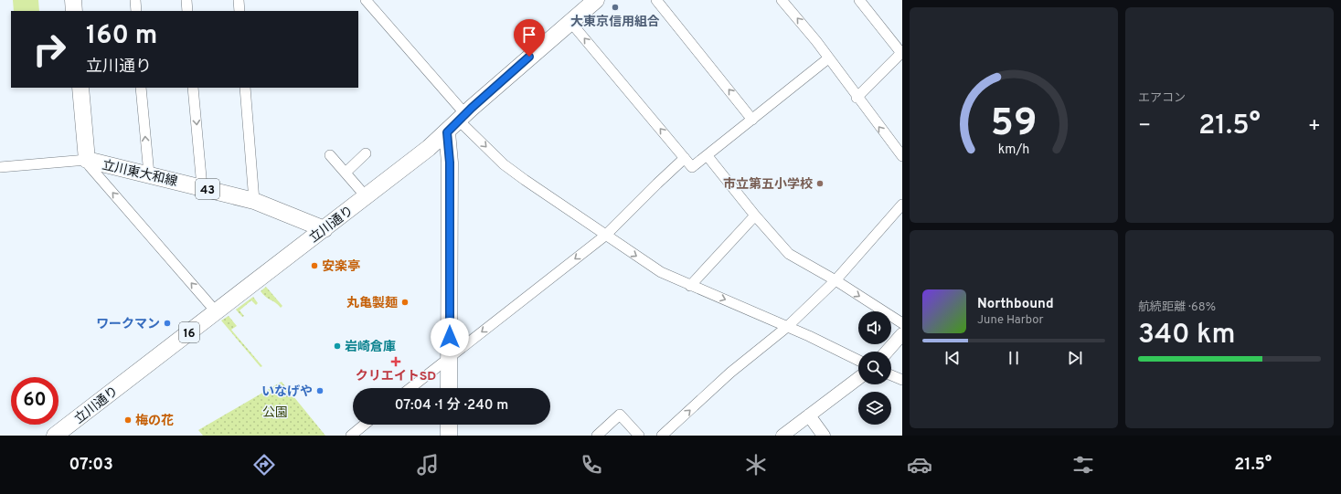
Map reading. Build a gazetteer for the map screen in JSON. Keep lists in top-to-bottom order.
{
  "streets": {
    "main road": [
      "立川東大和線",
      "43",
      "立川通り",
      "16"
    ]
  },
  "crossings": [
    ["立川東大和線", "立川通り"]
  ],
  "parks": ["公園"],
  "places": {
    "other": [
      "大東京信用組合",
      "市立第五小学校",
      "安楽亭",
      "丸亀製麺",
      "ワークマン",
      "岩崎倉庫",
      "いなげや",
      "梅の花"
    ],
    "health": ["クリエイトSD"]
  },
  "page": {
    "tile": [
      "エアコン",
      ["航続距離 · 68%", "340 km"]
    ],
    "turn": ["160 m", "立川通り"],
    "heat": ["−", "21.5°", "+"],
    "song": ["Northbound", "June Harbor"],
    "limit": "60",
    "trip": "07:04 · 1 分 · 240 m",
    "tabs": ["07:03", "21.5°"],
    "gauge": ["59", "km/h"]
  }
}
